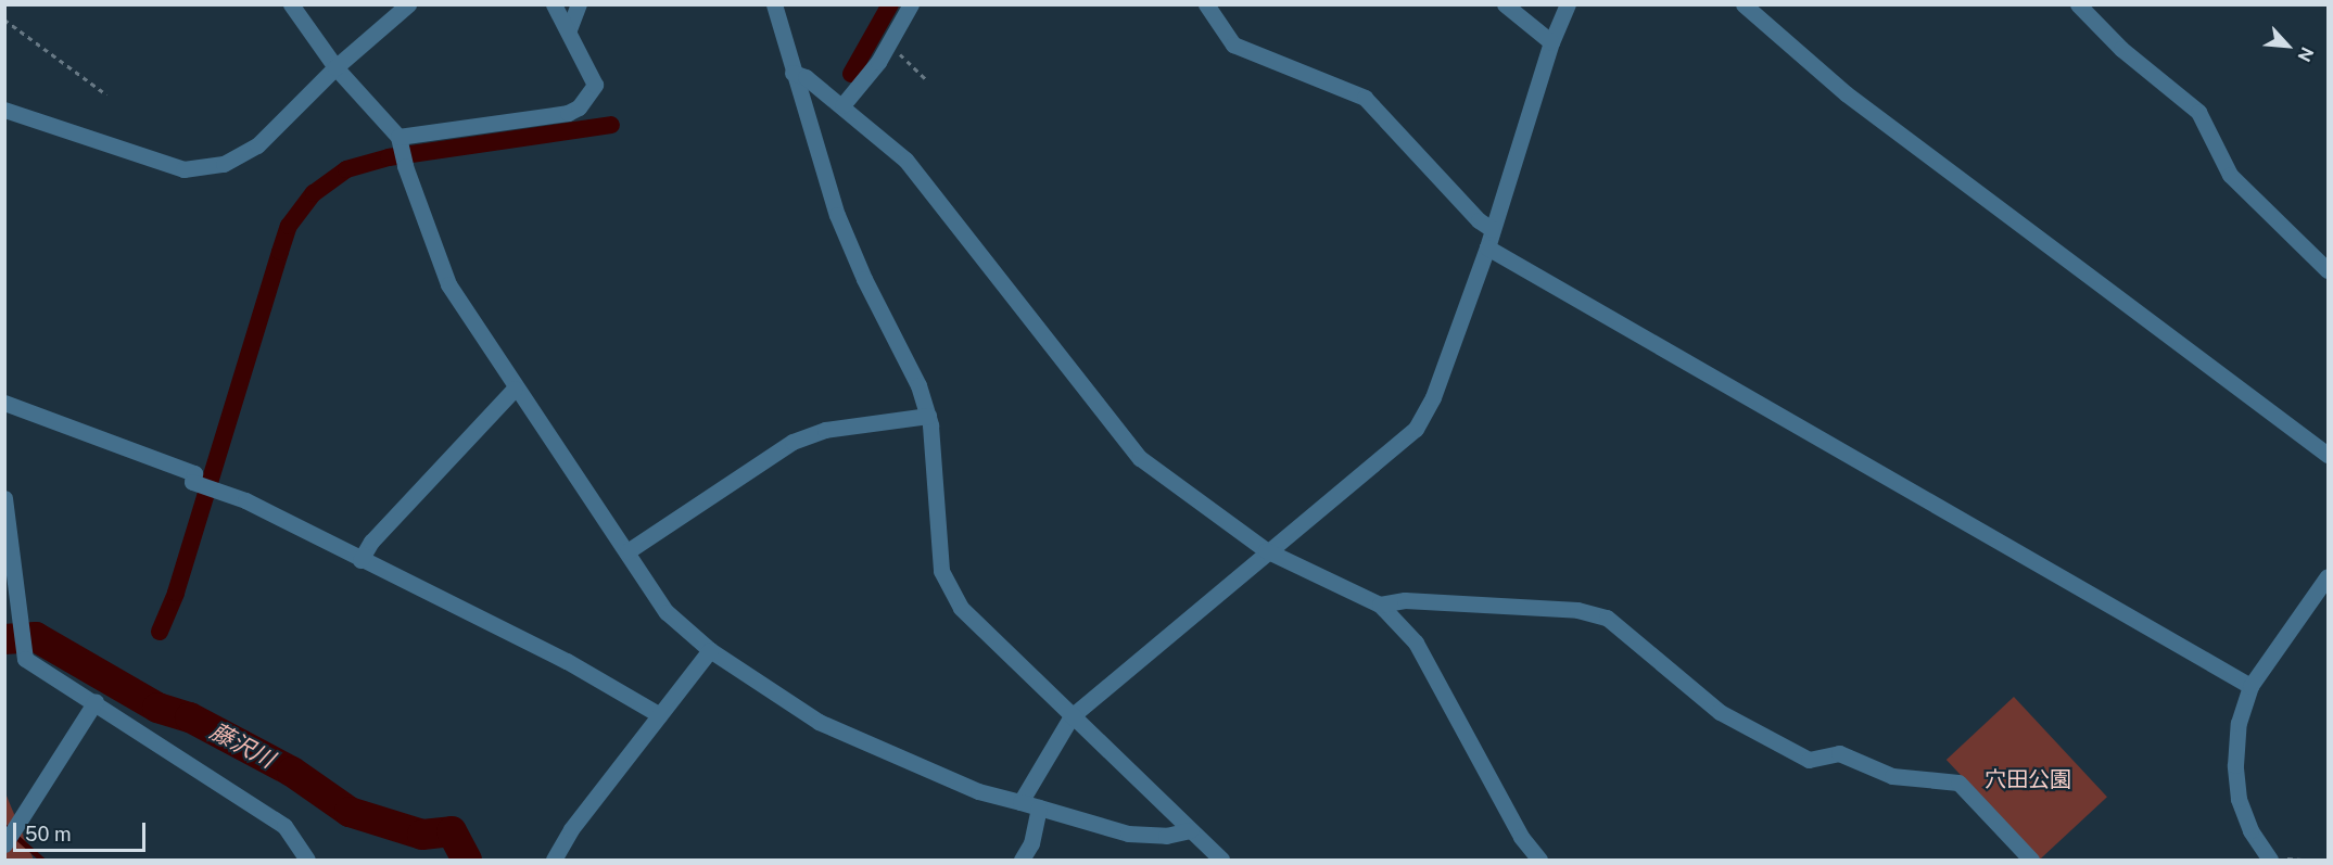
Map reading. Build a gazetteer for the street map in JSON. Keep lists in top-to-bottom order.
{
  "water": ["藤沢川"],
  "parks": ["穴田公園"],
  "scale_bar": "50 m",
  "north": "bottom right"
}
